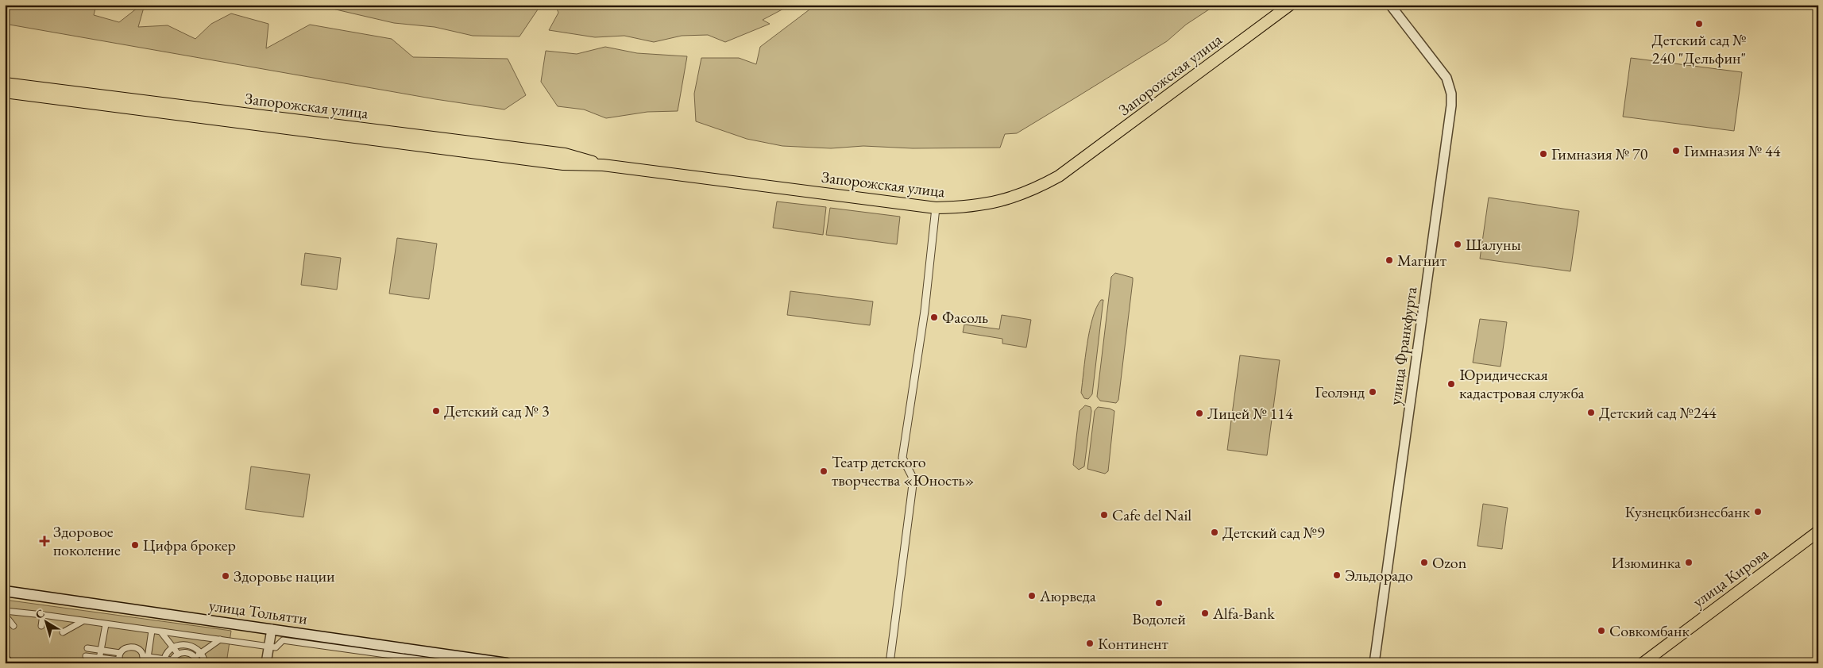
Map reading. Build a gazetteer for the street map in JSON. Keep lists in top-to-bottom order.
{
  "streets": {
    "main road": ["Запорожская улица", "улица Кирова", "улица Тольятти"],
    "street": ["улица Франкфурта"]
  },
  "places": {
    "other": [
      "Детский сад № 240 \"Дельфин\"",
      "Гимназия № 44",
      "Гимназия № 70",
      "Шалуны",
      "Магнит",
      "Фасоль",
      "Юридическая кадастровая служба",
      "Геолэнд",
      "Детский сад № 3",
      "Детский сад №244",
      "Лицей № 114",
      "Театр детского творчества «Юность»",
      "Кузнецкбизнесбанк",
      "Cafe del Nail",
      "Детский сад №9",
      "Цифра брокер",
      "Ozon",
      "Изюминка",
      "Эльдорадо",
      "Здоровье нации",
      "Аюрведа",
      "Водолей",
      "Alfa-Bank",
      "Совкомбанк",
      "Континент"
    ],
    "health": ["Здоровое поколение"]
  },
  "north": "top left"
}
